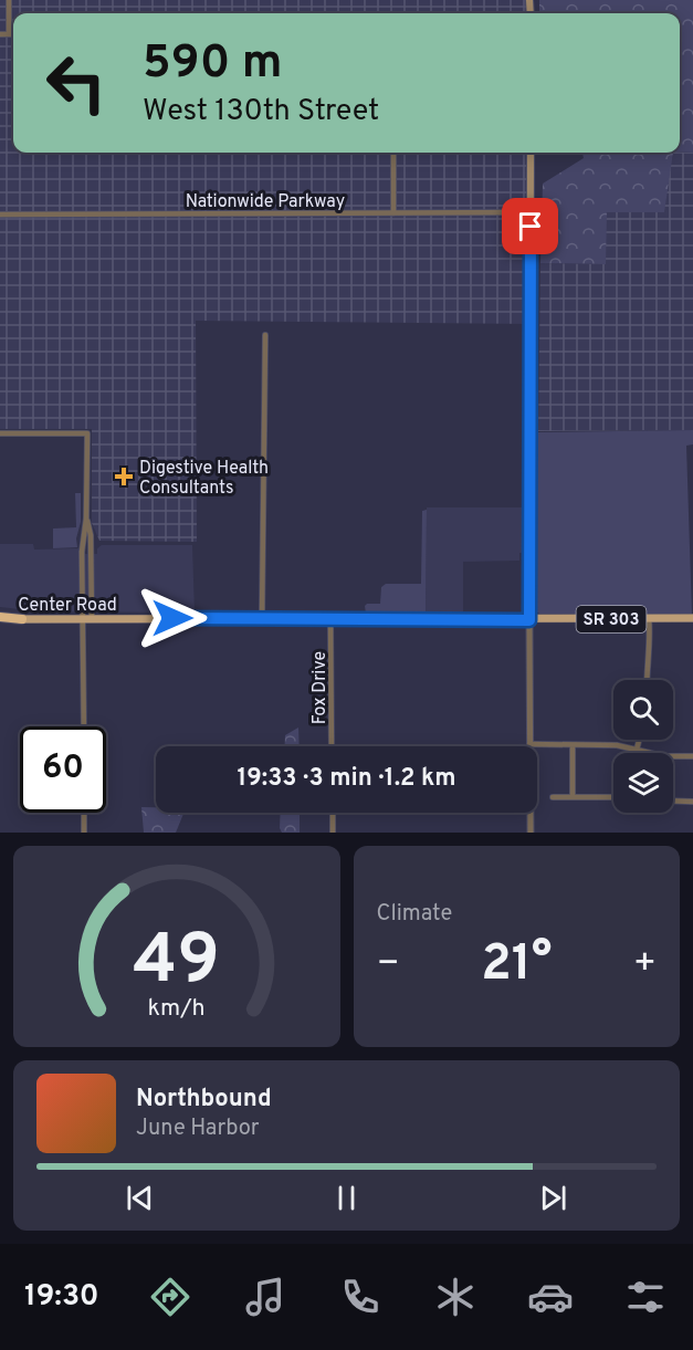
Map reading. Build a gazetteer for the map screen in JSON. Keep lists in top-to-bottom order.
{
  "streets": {
    "main road": ["Center Road", "SR 303"],
    "street": ["Nationwide Parkway", "Fox Drive"]
  },
  "crossings": [
    ["Center Road", "Fox Drive"]
  ],
  "places": {
    "health": ["Digestive Health Consultants"]
  },
  "page": {
    "turn": ["590 m", "West 130th Street"],
    "limit": "60",
    "trip": "19:33 · 3 min · 1.2 km",
    "tile": "Climate",
    "heat": ["−", "21°", "+"],
    "song": ["Northbound", "June Harbor"],
    "tabs": "19:30",
    "gauge": ["49", "km/h"]
  }
}
